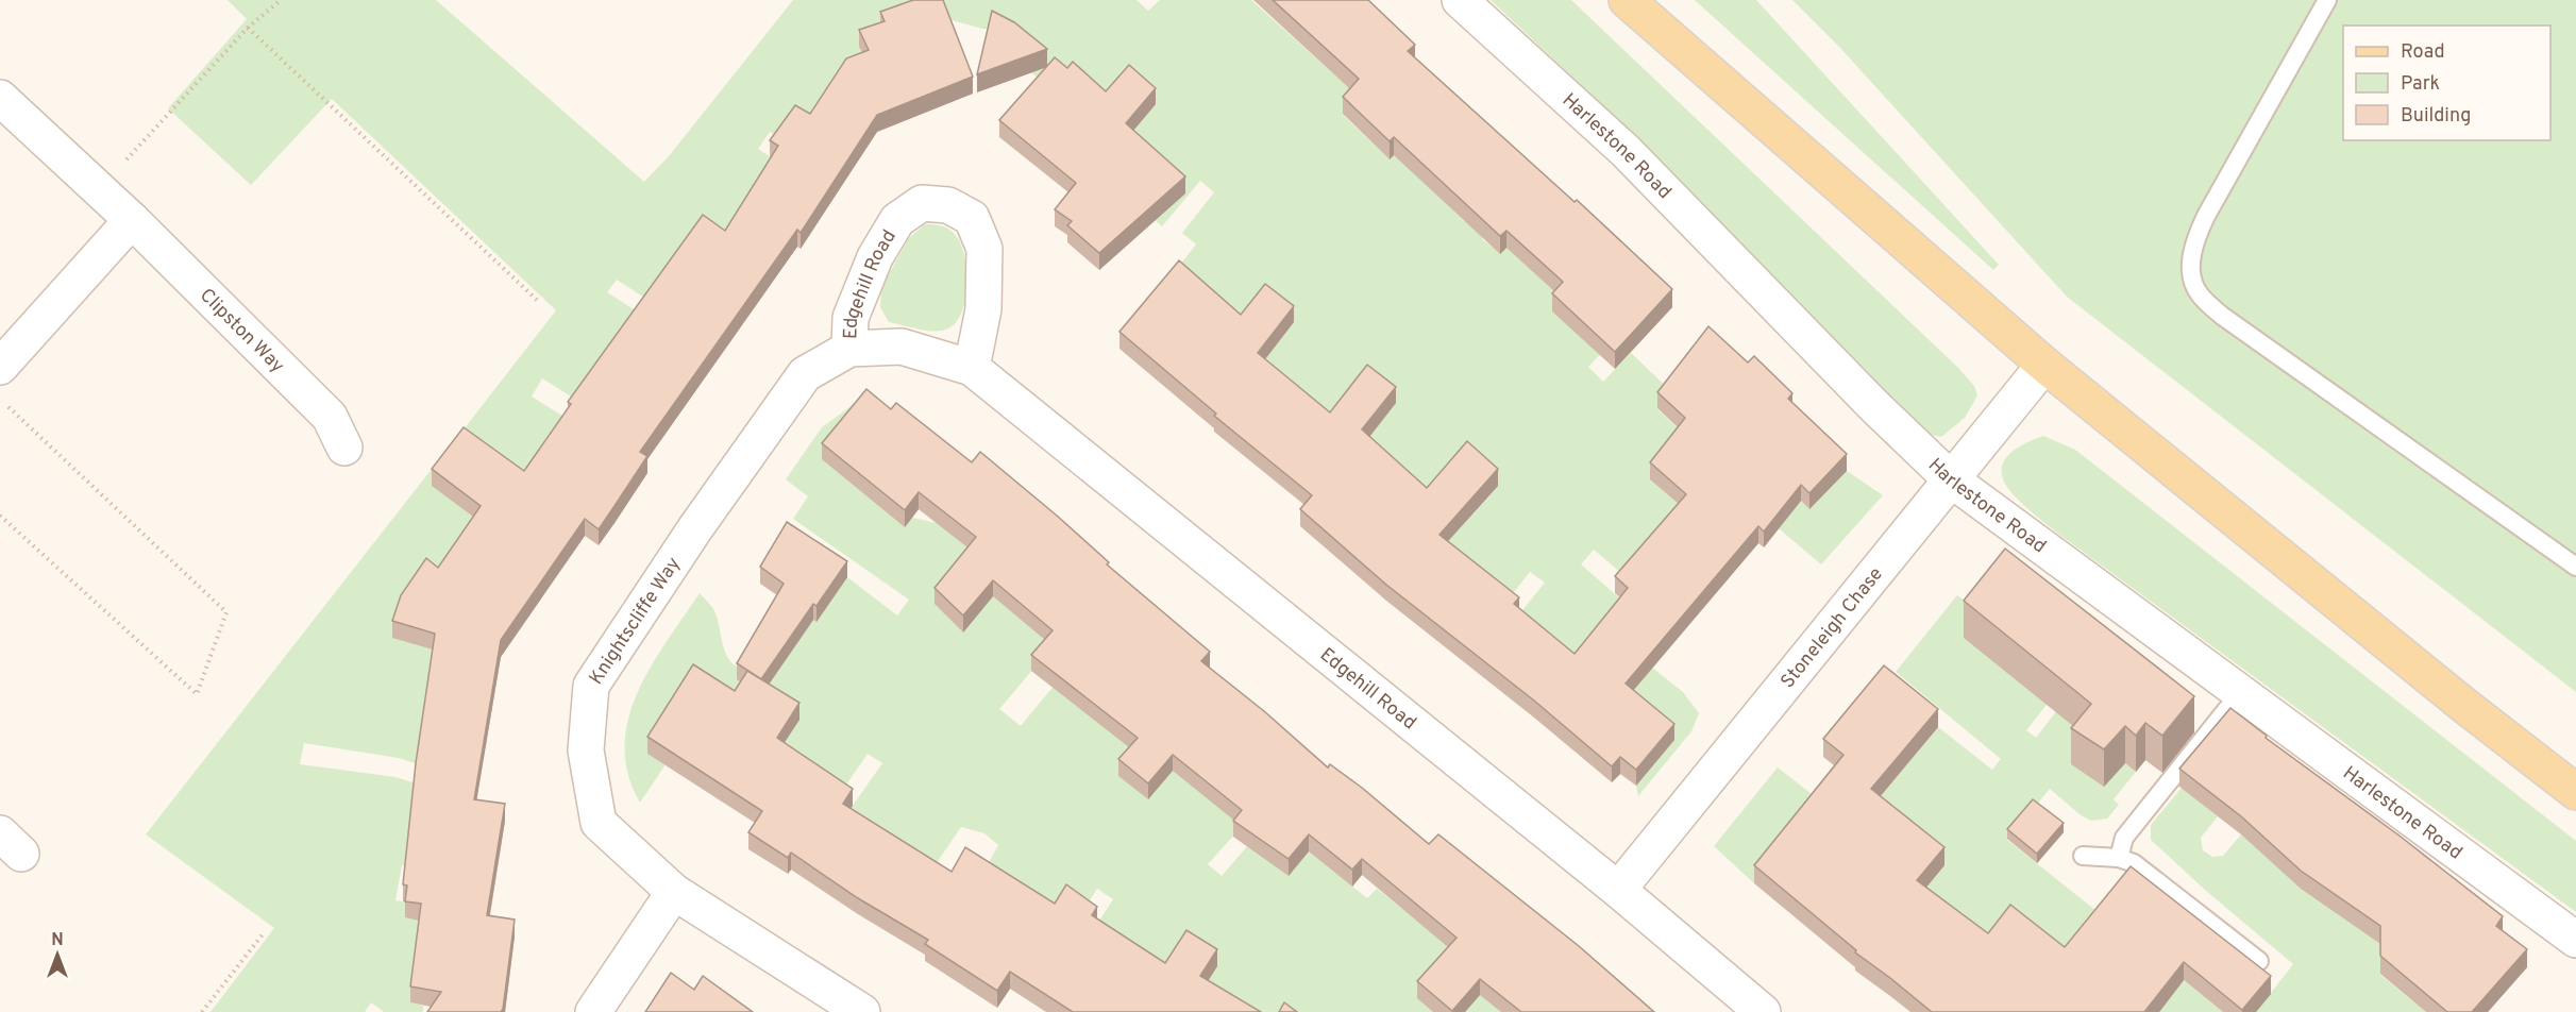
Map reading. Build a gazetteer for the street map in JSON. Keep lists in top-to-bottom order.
{
  "streets": {
    "street": [
      "Harlestone Road",
      "Edgehill Road",
      "Clipston Way",
      "Knightscliffe Way",
      "Stoneleigh Chase"
    ]
  },
  "crossings": [
    ["Harlestone Road", "Stoneleigh Chase"],
    ["Edgehill Road", "Knightscliffe Way"],
    ["Edgehill Road", "Stoneleigh Chase"]
  ],
  "legend": ["Road", "Park", "Building"],
  "north": "top"
}
